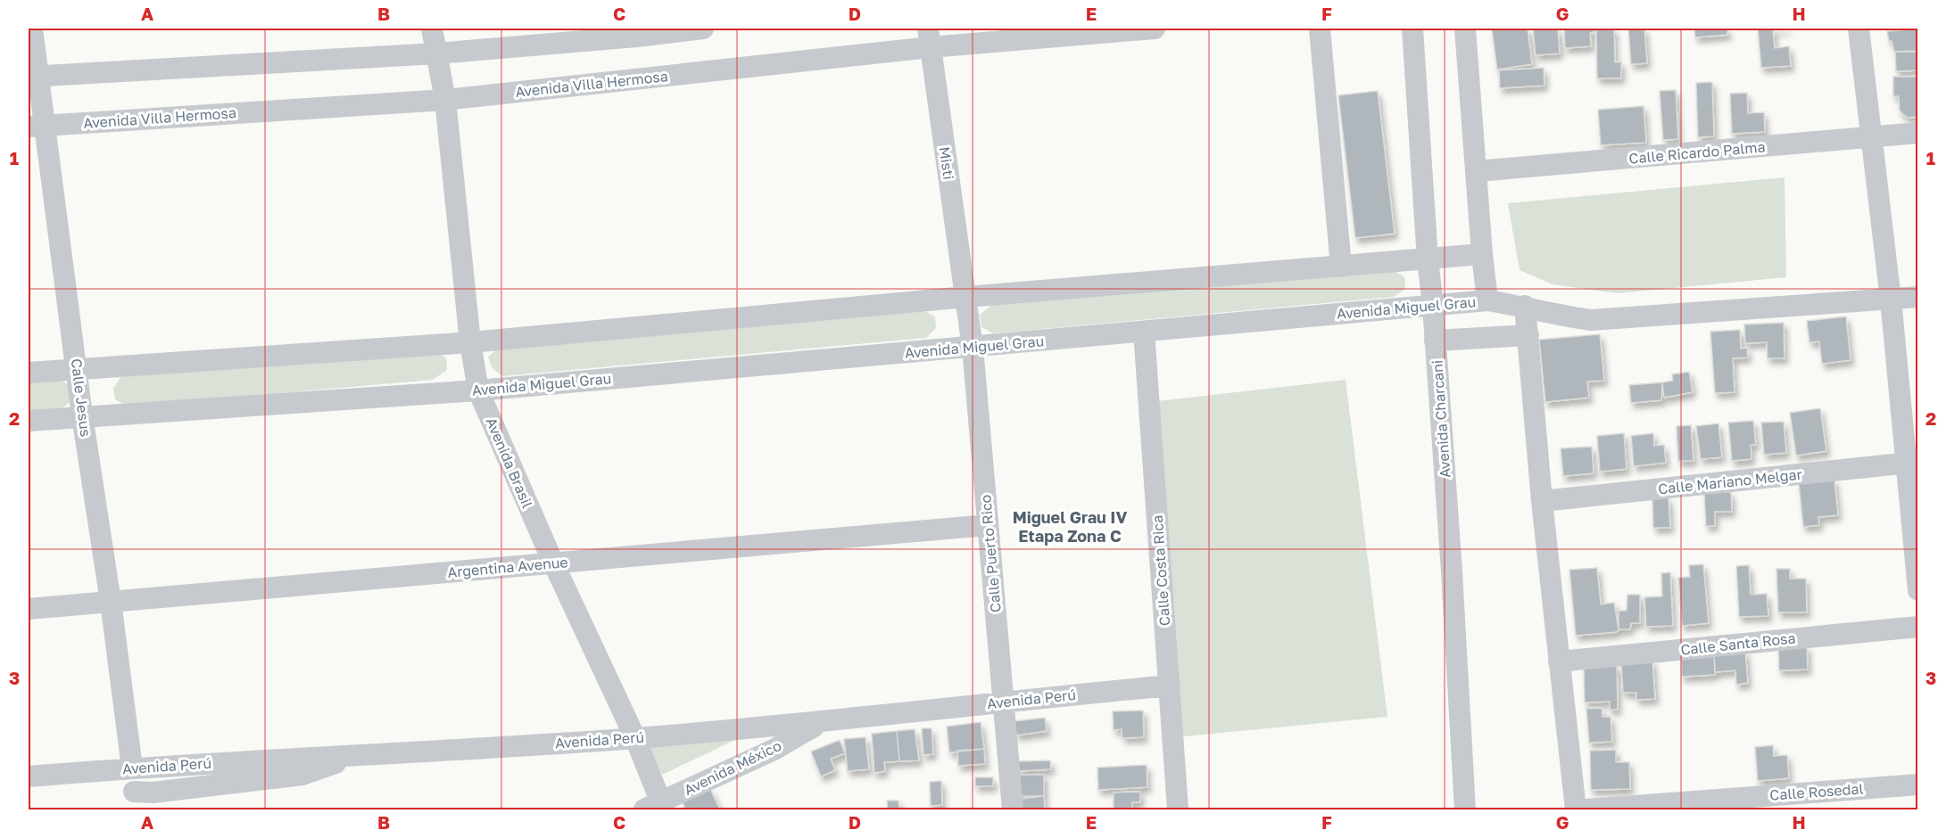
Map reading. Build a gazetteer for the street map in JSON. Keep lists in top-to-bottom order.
{
  "streets": {
    "street": [
      "Avenida Villa Hermosa",
      "Calle Ricardo Palma",
      "Misti",
      "Avenida Miguel Grau",
      "Calle Jesus",
      "Avenida Charcani",
      "Avenida Brasil",
      "Calle Mariano Melgar",
      "Calle Puerto Rico",
      "Argentina Avenue",
      "Calle Costa Rica",
      "Calle Santa Rosa",
      "Avenida Perú",
      "Avenida México",
      "Calle Rosedal"
    ]
  },
  "crossings": [
    ["Avenida Villa Hermosa", "Misti"],
    ["Avenida Villa Hermosa", "Calle Jesus"],
    ["Avenida Villa Hermosa", "Avenida Brasil"],
    ["Misti", "Calle Puerto Rico"],
    ["Avenida Miguel Grau", "Calle Jesus"],
    ["Avenida Miguel Grau", "Avenida Charcani"],
    ["Avenida Miguel Grau", "Avenida Brasil"],
    ["Avenida Miguel Grau", "Calle Puerto Rico"],
    ["Avenida Miguel Grau", "Calle Costa Rica"],
    ["Calle Jesus", "Argentina Avenue"],
    ["Calle Jesus", "Avenida Perú"],
    ["Avenida Brasil", "Argentina Avenue"],
    ["Avenida Brasil", "Avenida Perú"],
    ["Avenida Brasil", "Avenida México"],
    ["Calle Puerto Rico", "Argentina Avenue"],
    ["Calle Puerto Rico", "Avenida Perú"],
    ["Calle Costa Rica", "Avenida Perú"],
    ["Avenida Perú", "Avenida México"]
  ],
  "districts": ["Miguel Grau IV Etapa Zona C"],
  "grid": {
    "columns": [
      "A",
      "B",
      "C",
      "D",
      "E",
      "F",
      "G",
      "H"
    ],
    "rows": ["1", "2", "3"]
  }
}
